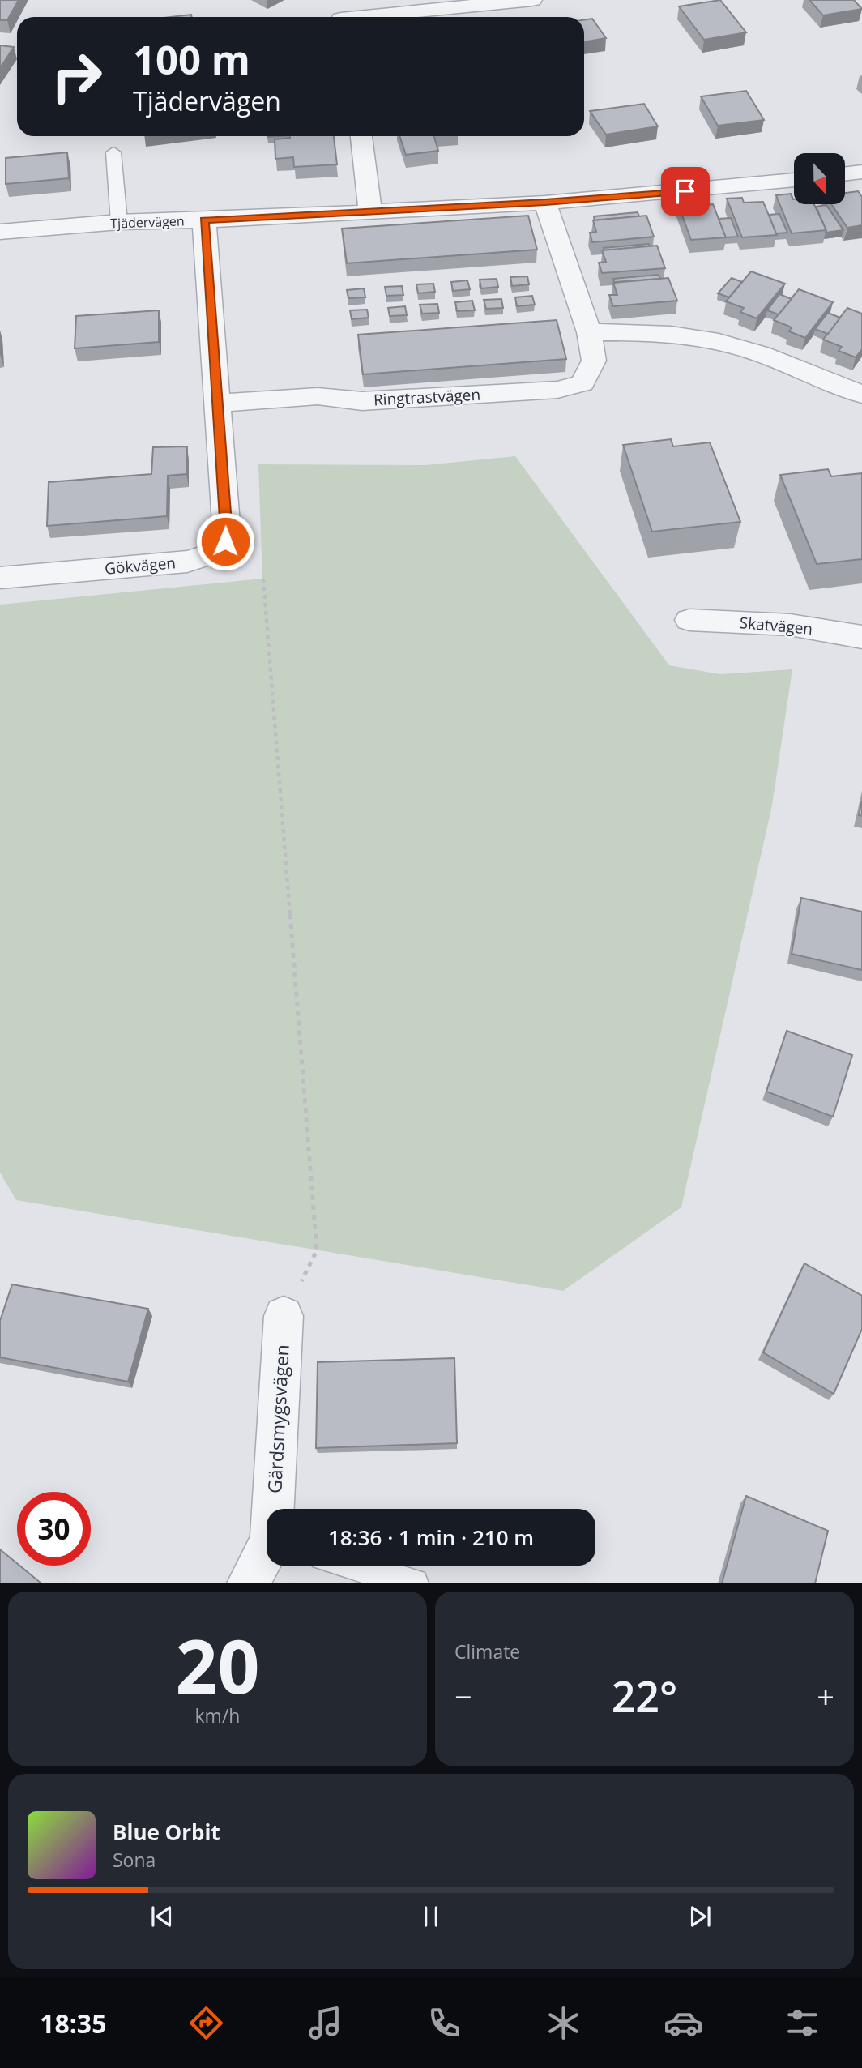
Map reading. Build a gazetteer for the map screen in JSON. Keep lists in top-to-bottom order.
{
  "streets": {
    "street": [
      "Tjädervägen",
      "Ringtrastvägen",
      "Gökvägen",
      "Skatvägen",
      "Gärdsmygsvägen"
    ]
  },
  "crossings": [
    ["Tjädervägen", "Ringtrastvägen"],
    ["Tjädervägen", "Gökvägen"],
    ["Ringtrastvägen", "Gökvägen"]
  ],
  "north": "bottom",
  "page": {
    "turn": ["100 m", "Tjädervägen"],
    "limit": "30",
    "trip": "18:36 · 1 min · 210 m",
    "tile": [
      ["20", "km/h"],
      "Climate"
    ],
    "heat": ["−", "22°", "+"],
    "song": ["Blue Orbit", "Sona"],
    "tabs": "18:35"
  }
}
